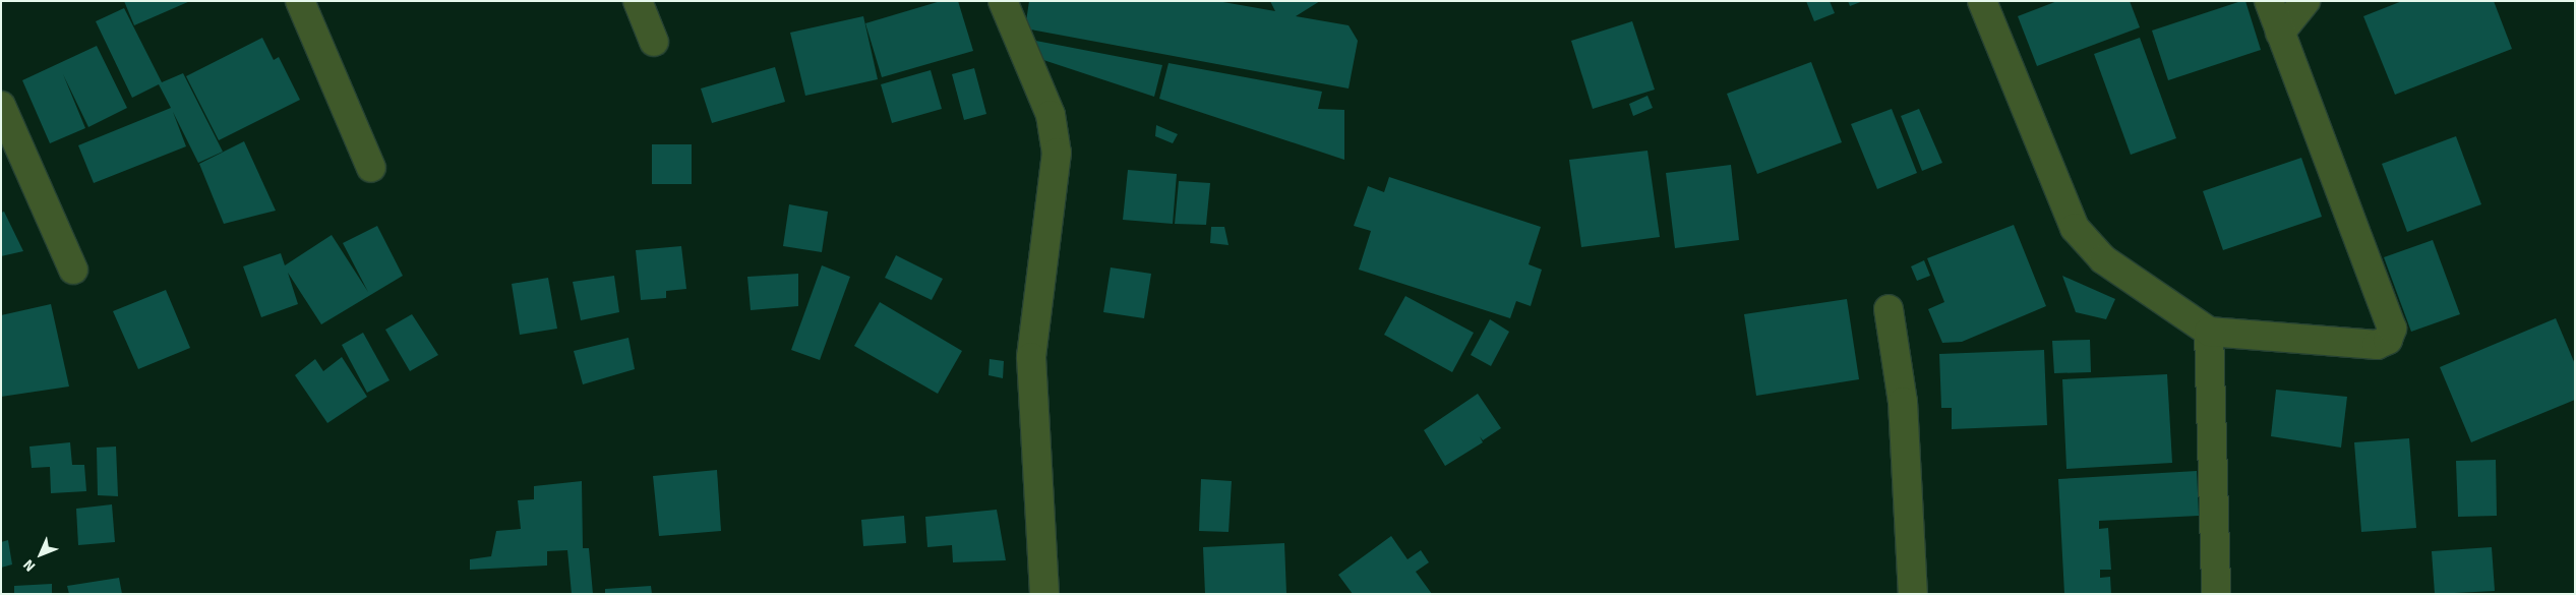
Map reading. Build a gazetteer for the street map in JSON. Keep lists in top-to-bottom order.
{
  "north": "bottom left"
}
